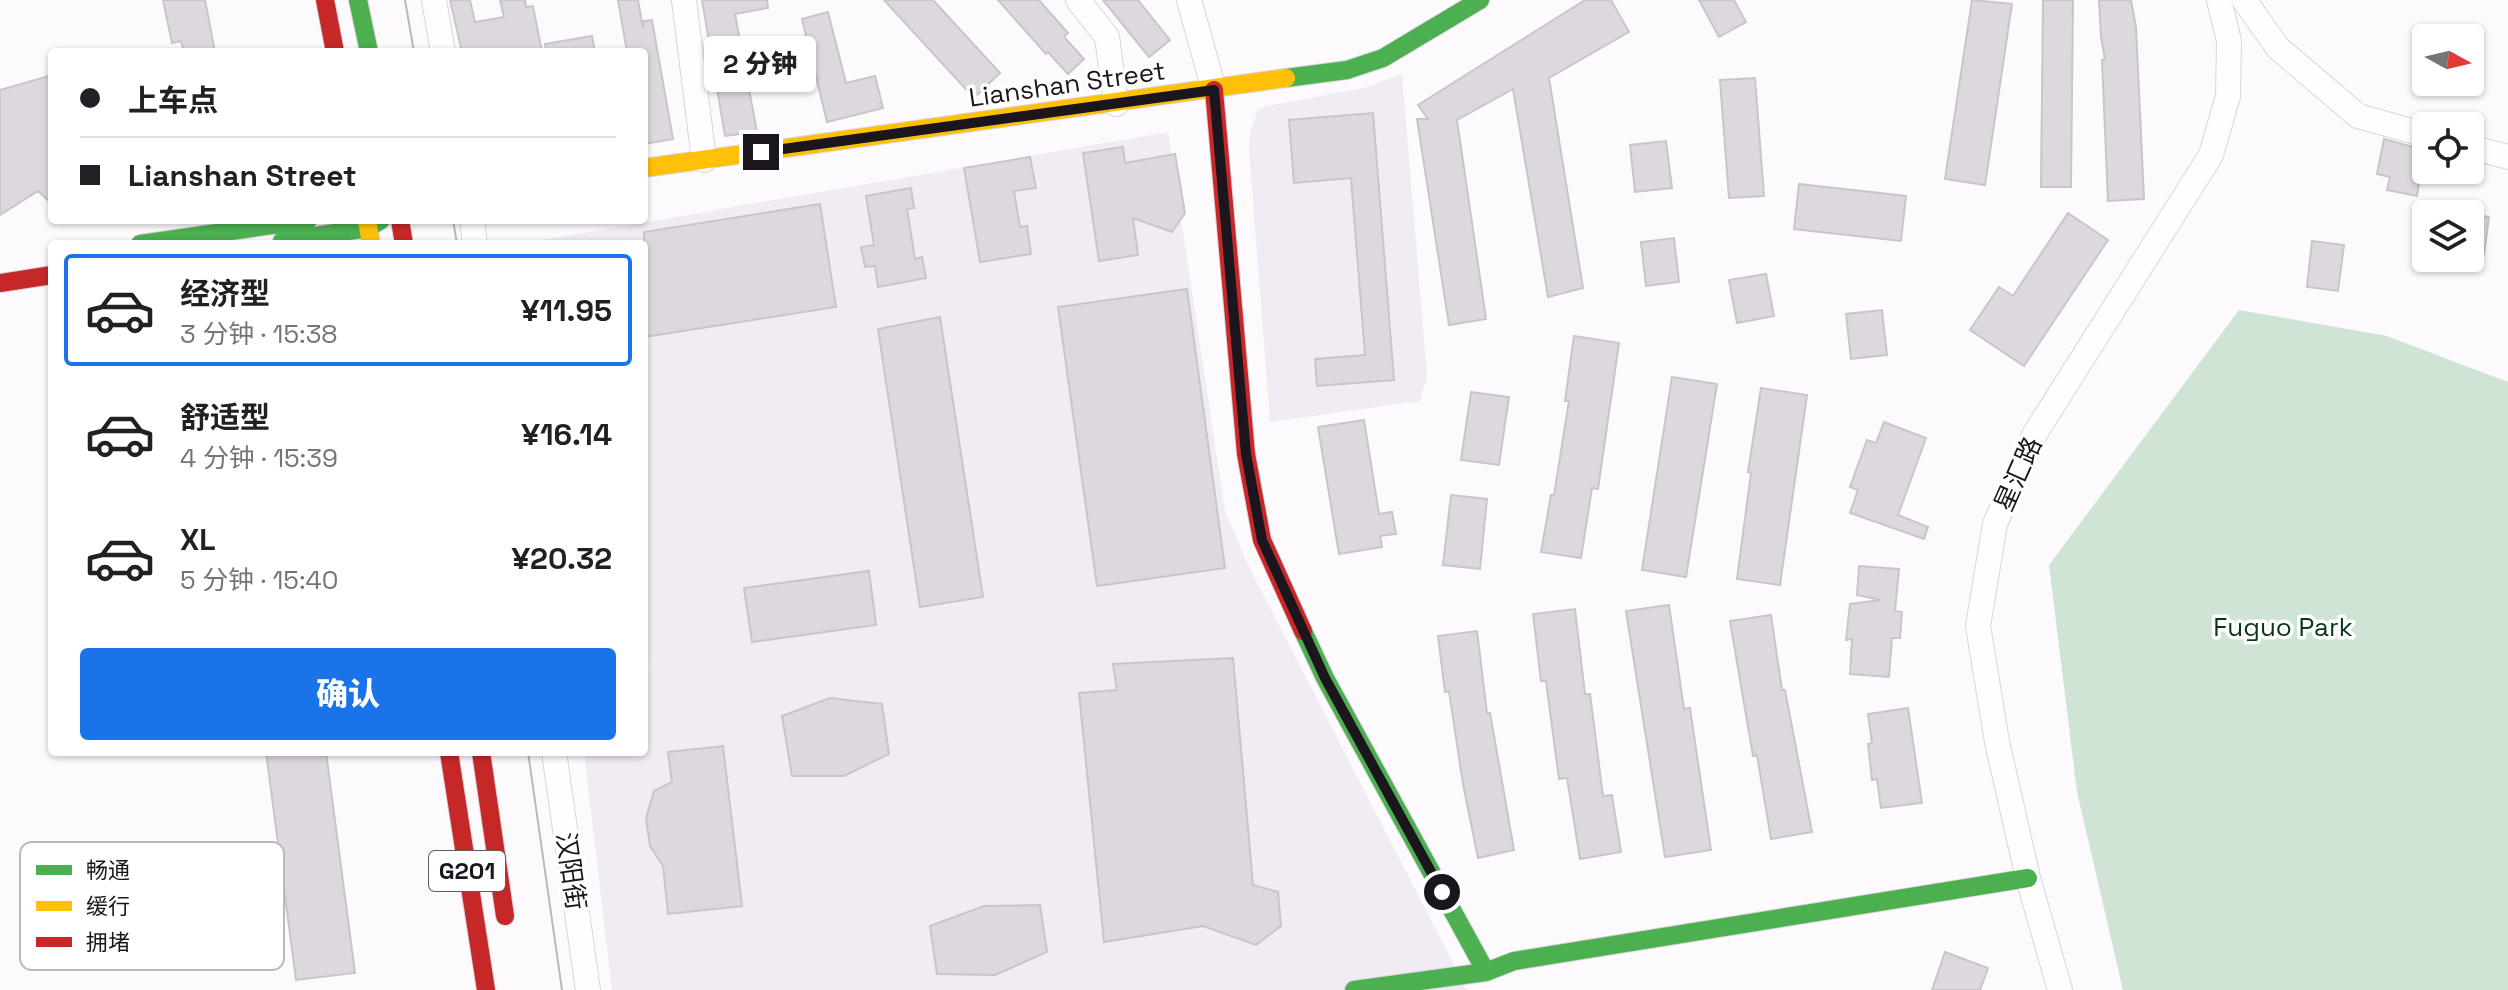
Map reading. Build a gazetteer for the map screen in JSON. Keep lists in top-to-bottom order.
{
  "streets": {
    "main road": ["Lianshan Street", "G201"],
    "street": ["星汇路", "汉阳街"]
  },
  "parks": ["Fuguo Park"],
  "legend": ["畅通", "缓行", "拥堵"],
  "north": "right",
  "page": {
    "bubble": "2 分钟",
    "banner": ["上车点", "Lianshan Street"],
    "list": [
      {
        "name": "经济型",
        "note": "3 分钟 · 15:38",
        "value": "¥11.95"
      },
      {
        "name": "舒适型",
        "note": "4 分钟 · 15:39",
        "value": "¥16.14"
      },
      {
        "name": "XL",
        "note": "5 分钟 · 15:40",
        "value": "¥20.32"
      }
    ],
    "buttons": "确认"
  }
}
